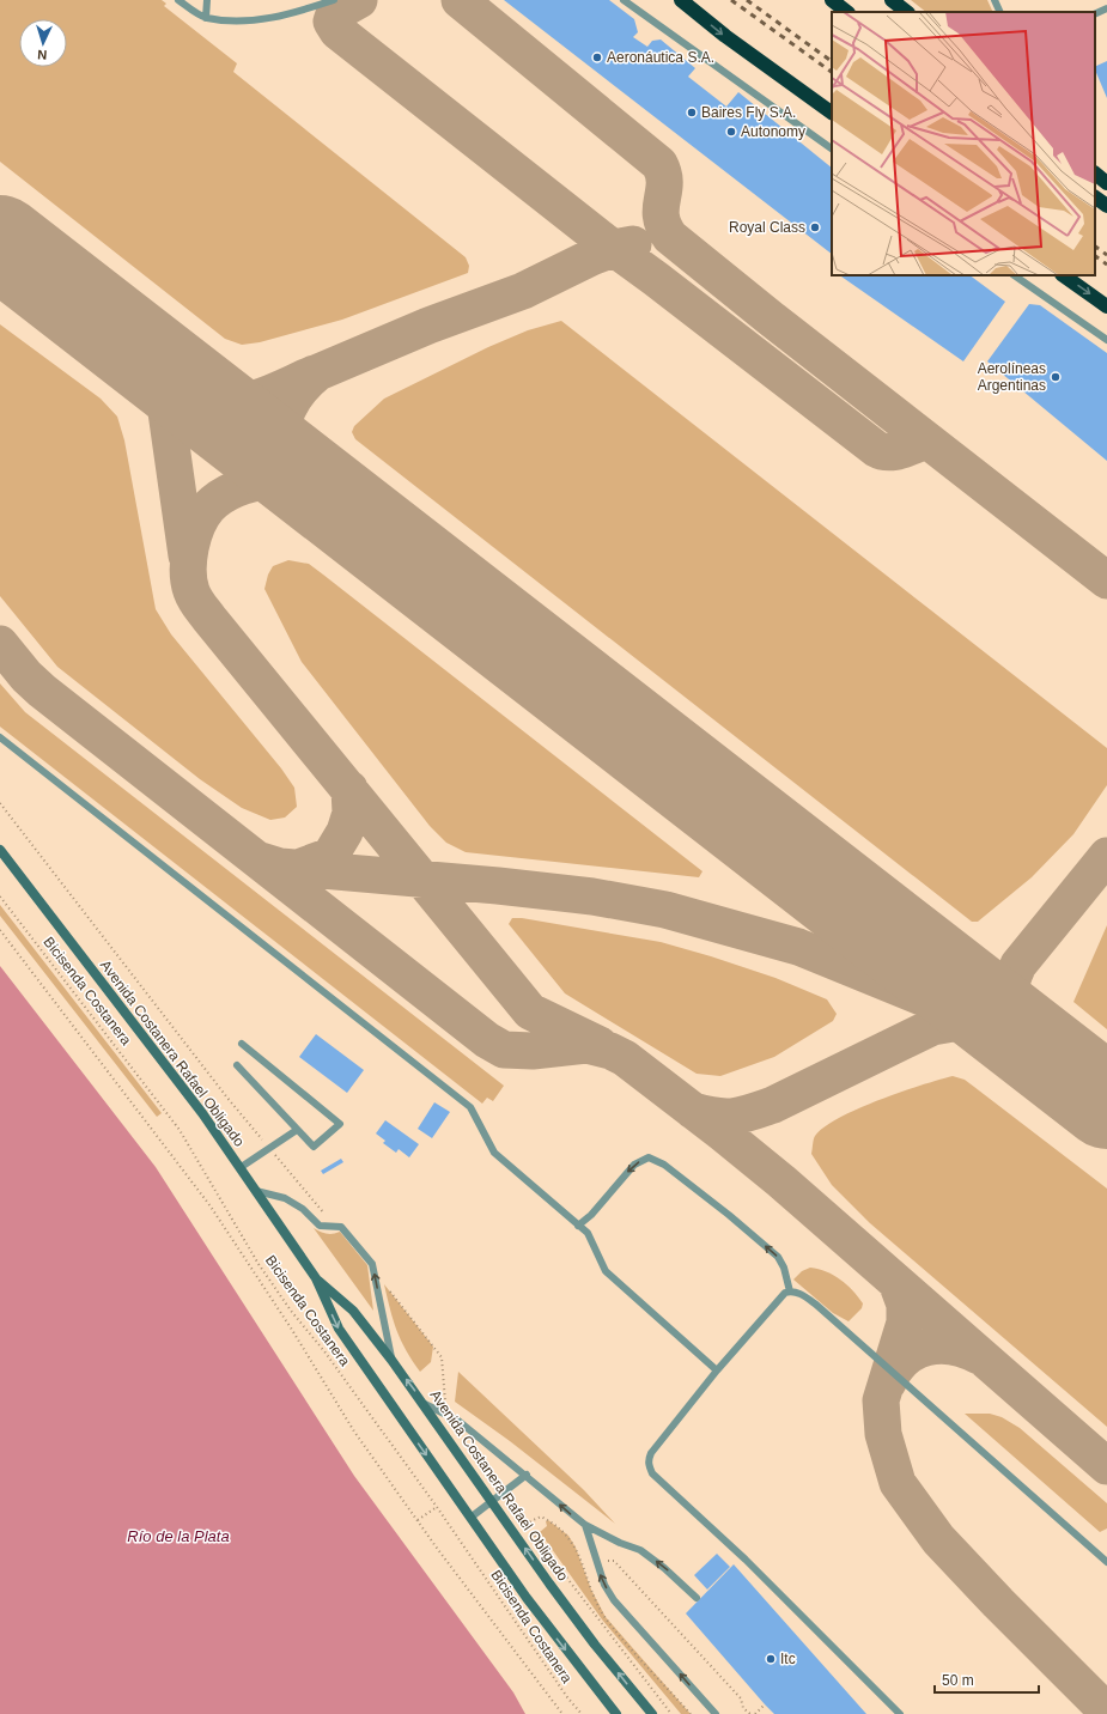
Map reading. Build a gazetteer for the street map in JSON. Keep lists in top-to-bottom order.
{
  "streets": {
    "main road": ["Avenida Costanera Rafael Obligado"],
    "path": ["Bicisenda Costanera"]
  },
  "water": ["Río de la Plata"],
  "places": [
    "Aeronáutica S.A.",
    "Baires Fly S.A.",
    "Autonomy",
    "Royal Class",
    "Aerolíneas Argentinas",
    "Itc"
  ],
  "scale_bar": "50 m",
  "north": "bottom"
}
